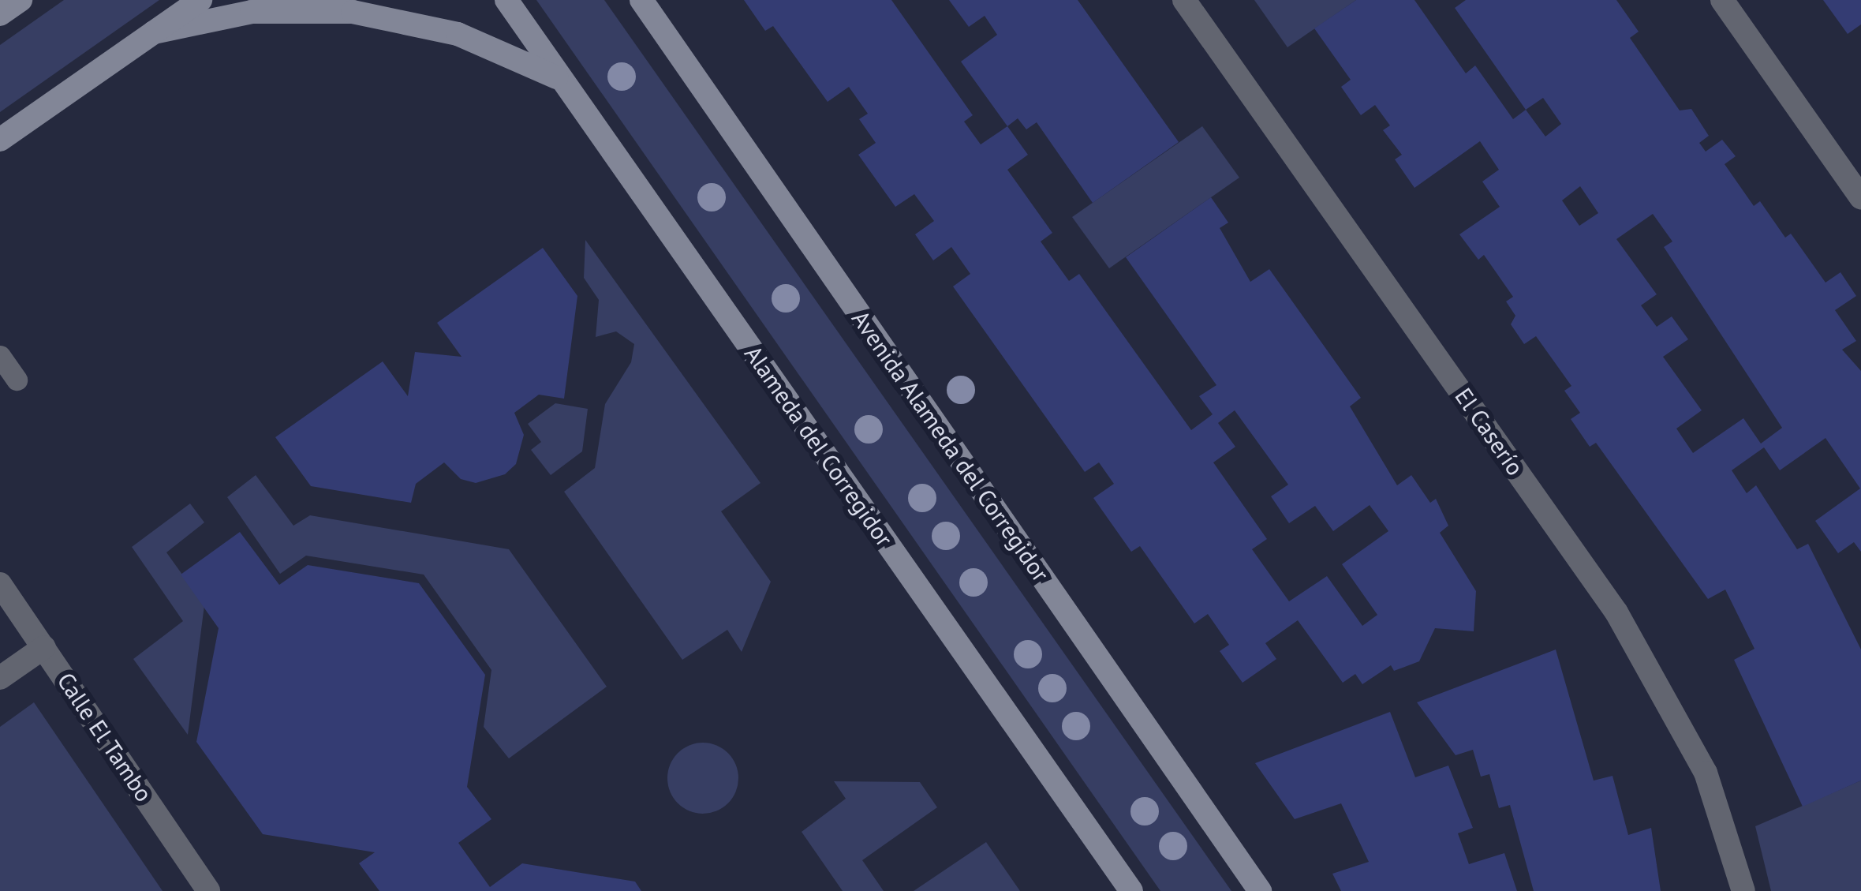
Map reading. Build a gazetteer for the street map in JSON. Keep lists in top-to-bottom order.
{
  "streets": {
    "main road": ["Alameda del Corregidor", "Avenida Alameda del Corregidor"],
    "street": ["El Caserío", "Calle El Tambo"]
  }
}
